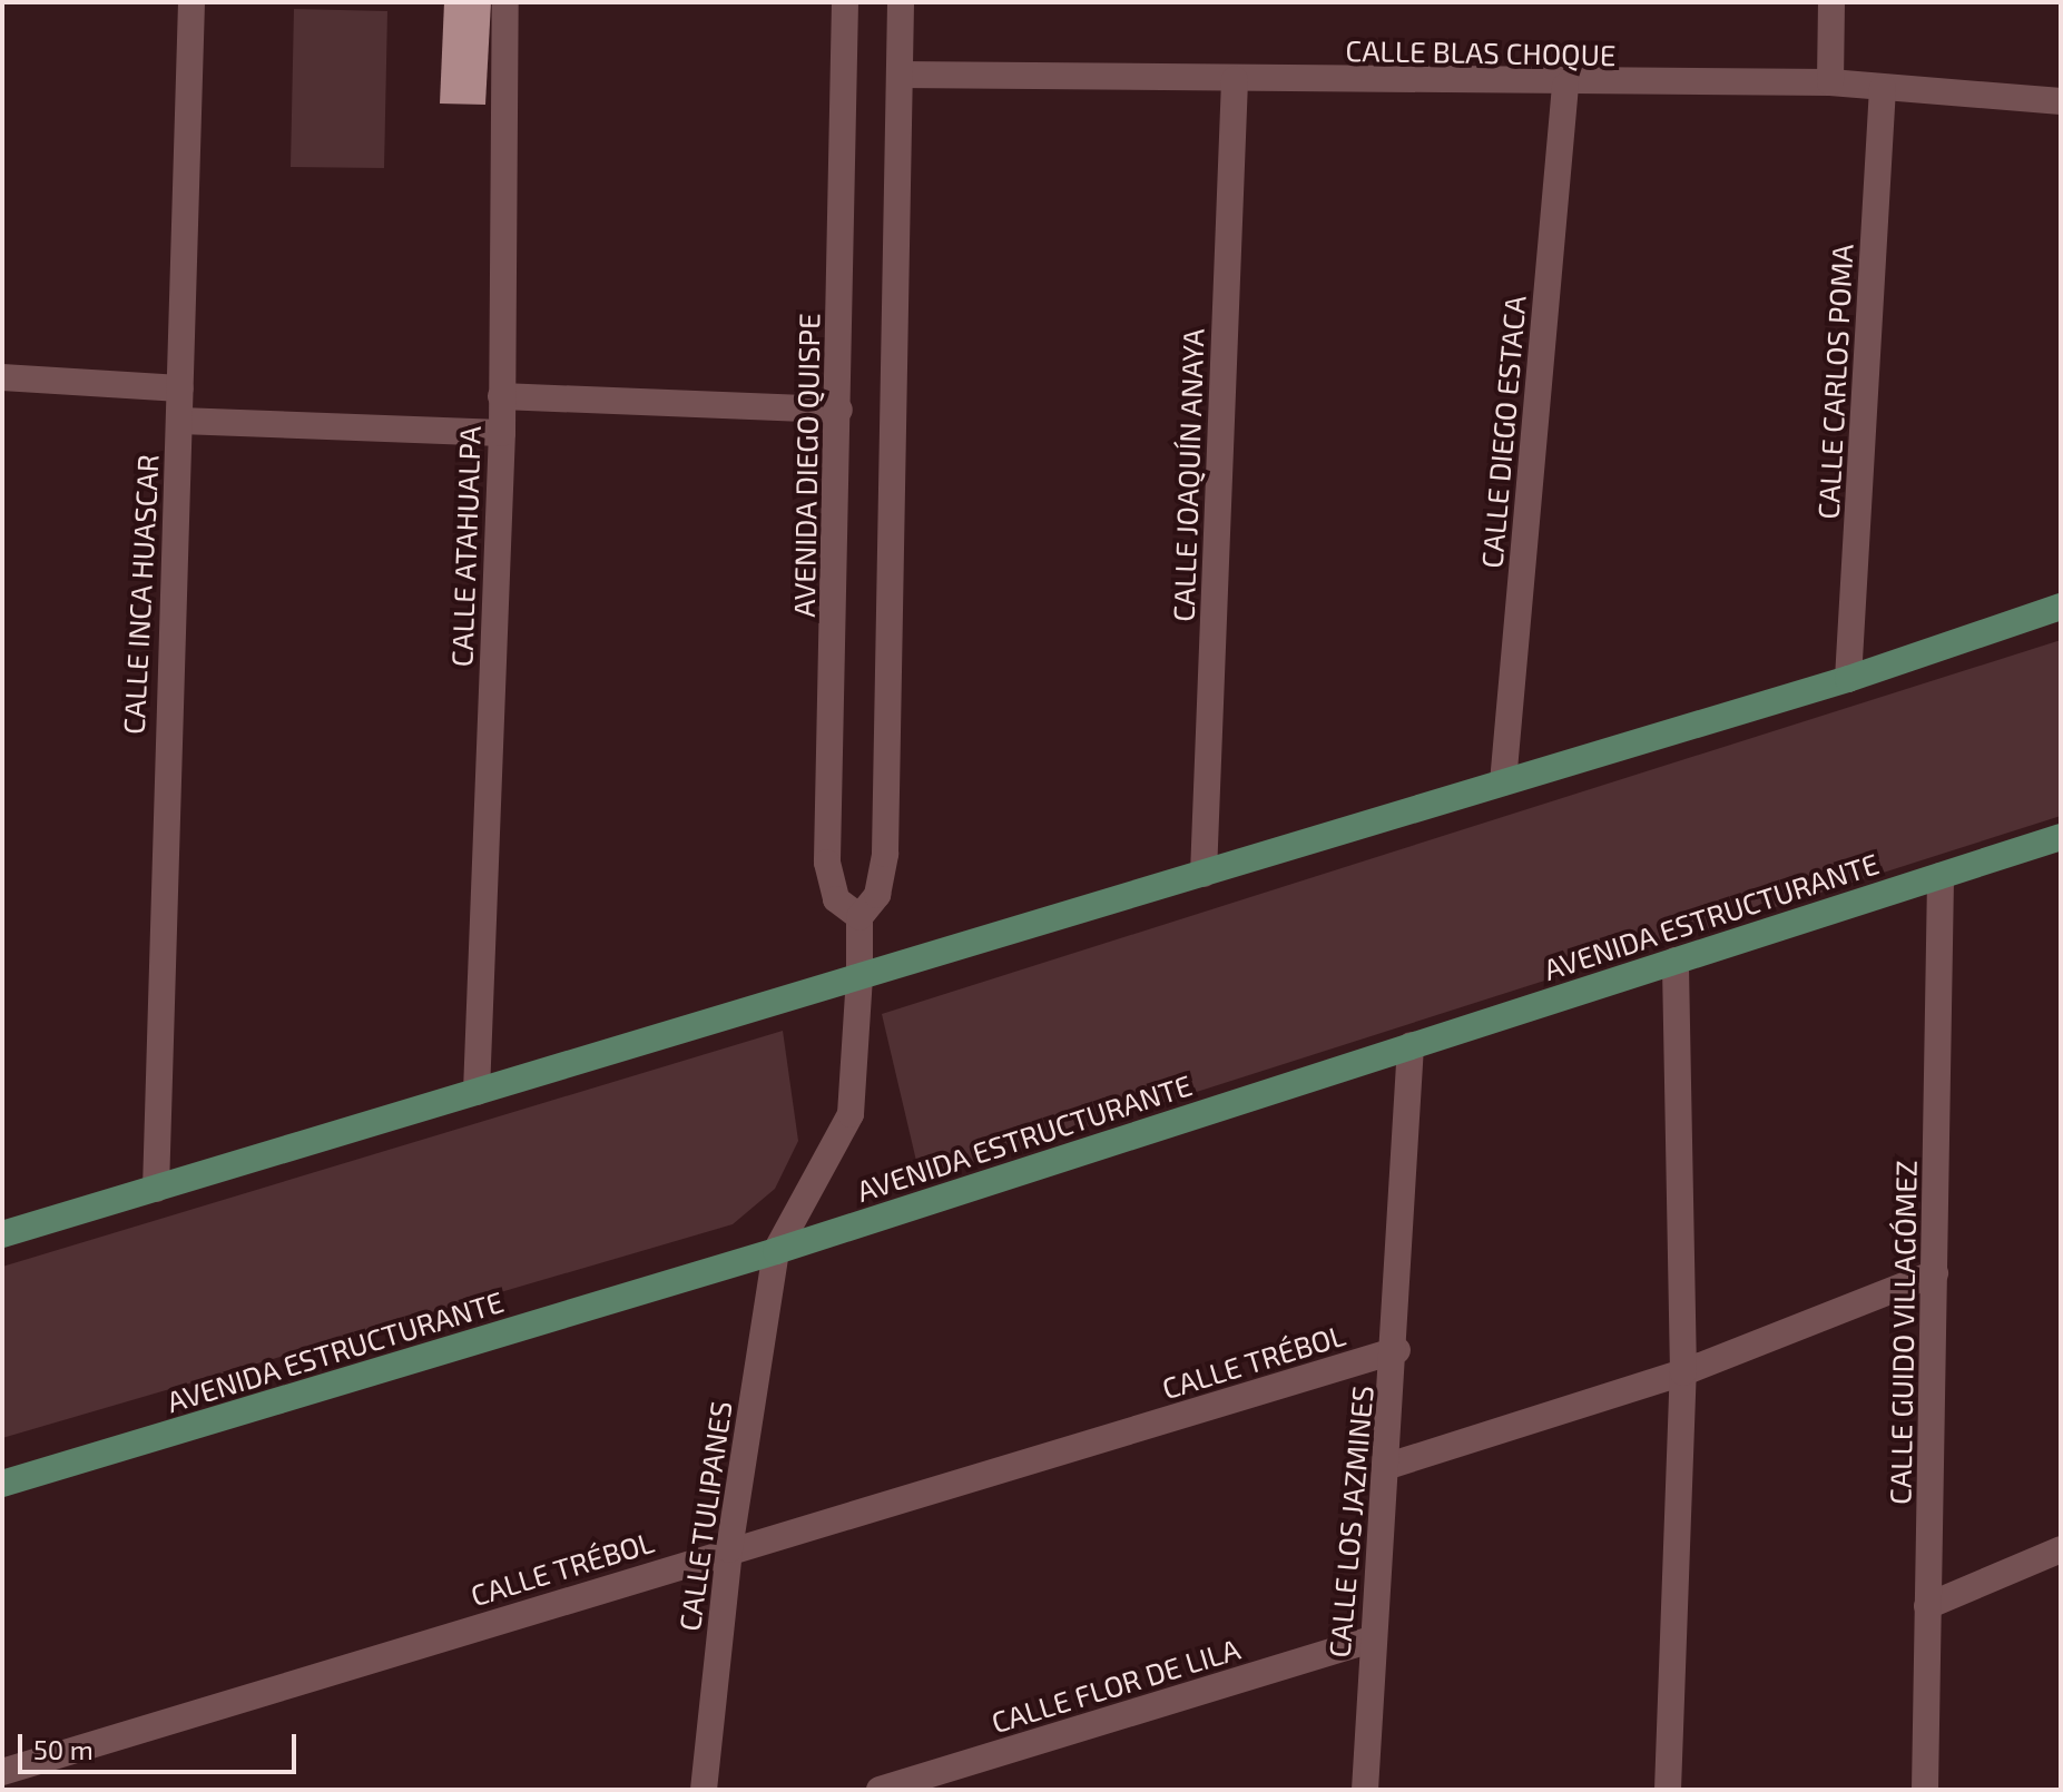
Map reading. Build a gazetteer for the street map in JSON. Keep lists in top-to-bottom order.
{
  "streets": {
    "main road": ["AVENIDA ESTRUCTURANTE"],
    "street": [
      "CALLE BLAS CHOQUE",
      "CALLE CARLOS POMA",
      "CALLE DIEGO ESTACA",
      "AVENIDA DIEGO QUISPE",
      "CALLE JOAQUÍN ANAYA",
      "CALLE ATAHUALPA",
      "CALLE INCA HUASCAR",
      "CALLE GUIDO VILLAGÓMEZ",
      "CALLE TRÉBOL",
      "CALLE TULIPANES",
      "CALLE LOS JAZMINES",
      "CALLE FLOR DE LILA"
    ]
  },
  "crossings": [
    ["CALLE BLAS CHOQUE", "CALLE CARLOS POMA"],
    ["CALLE BLAS CHOQUE", "CALLE DIEGO ESTACA"],
    ["CALLE BLAS CHOQUE", "CALLE JOAQUÍN ANAYA"],
    ["AVENIDA ESTRUCTURANTE", "CALLE GUIDO VILLAGÓMEZ"],
    ["AVENIDA ESTRUCTURANTE", "CALLE TULIPANES"],
    ["AVENIDA ESTRUCTURANTE", "CALLE LOS JAZMINES"],
    ["CALLE TRÉBOL", "CALLE TULIPANES"],
    ["CALLE TRÉBOL", "CALLE LOS JAZMINES"],
    ["CALLE LOS JAZMINES", "CALLE FLOR DE LILA"]
  ],
  "scale_bar": "50 m"
}
